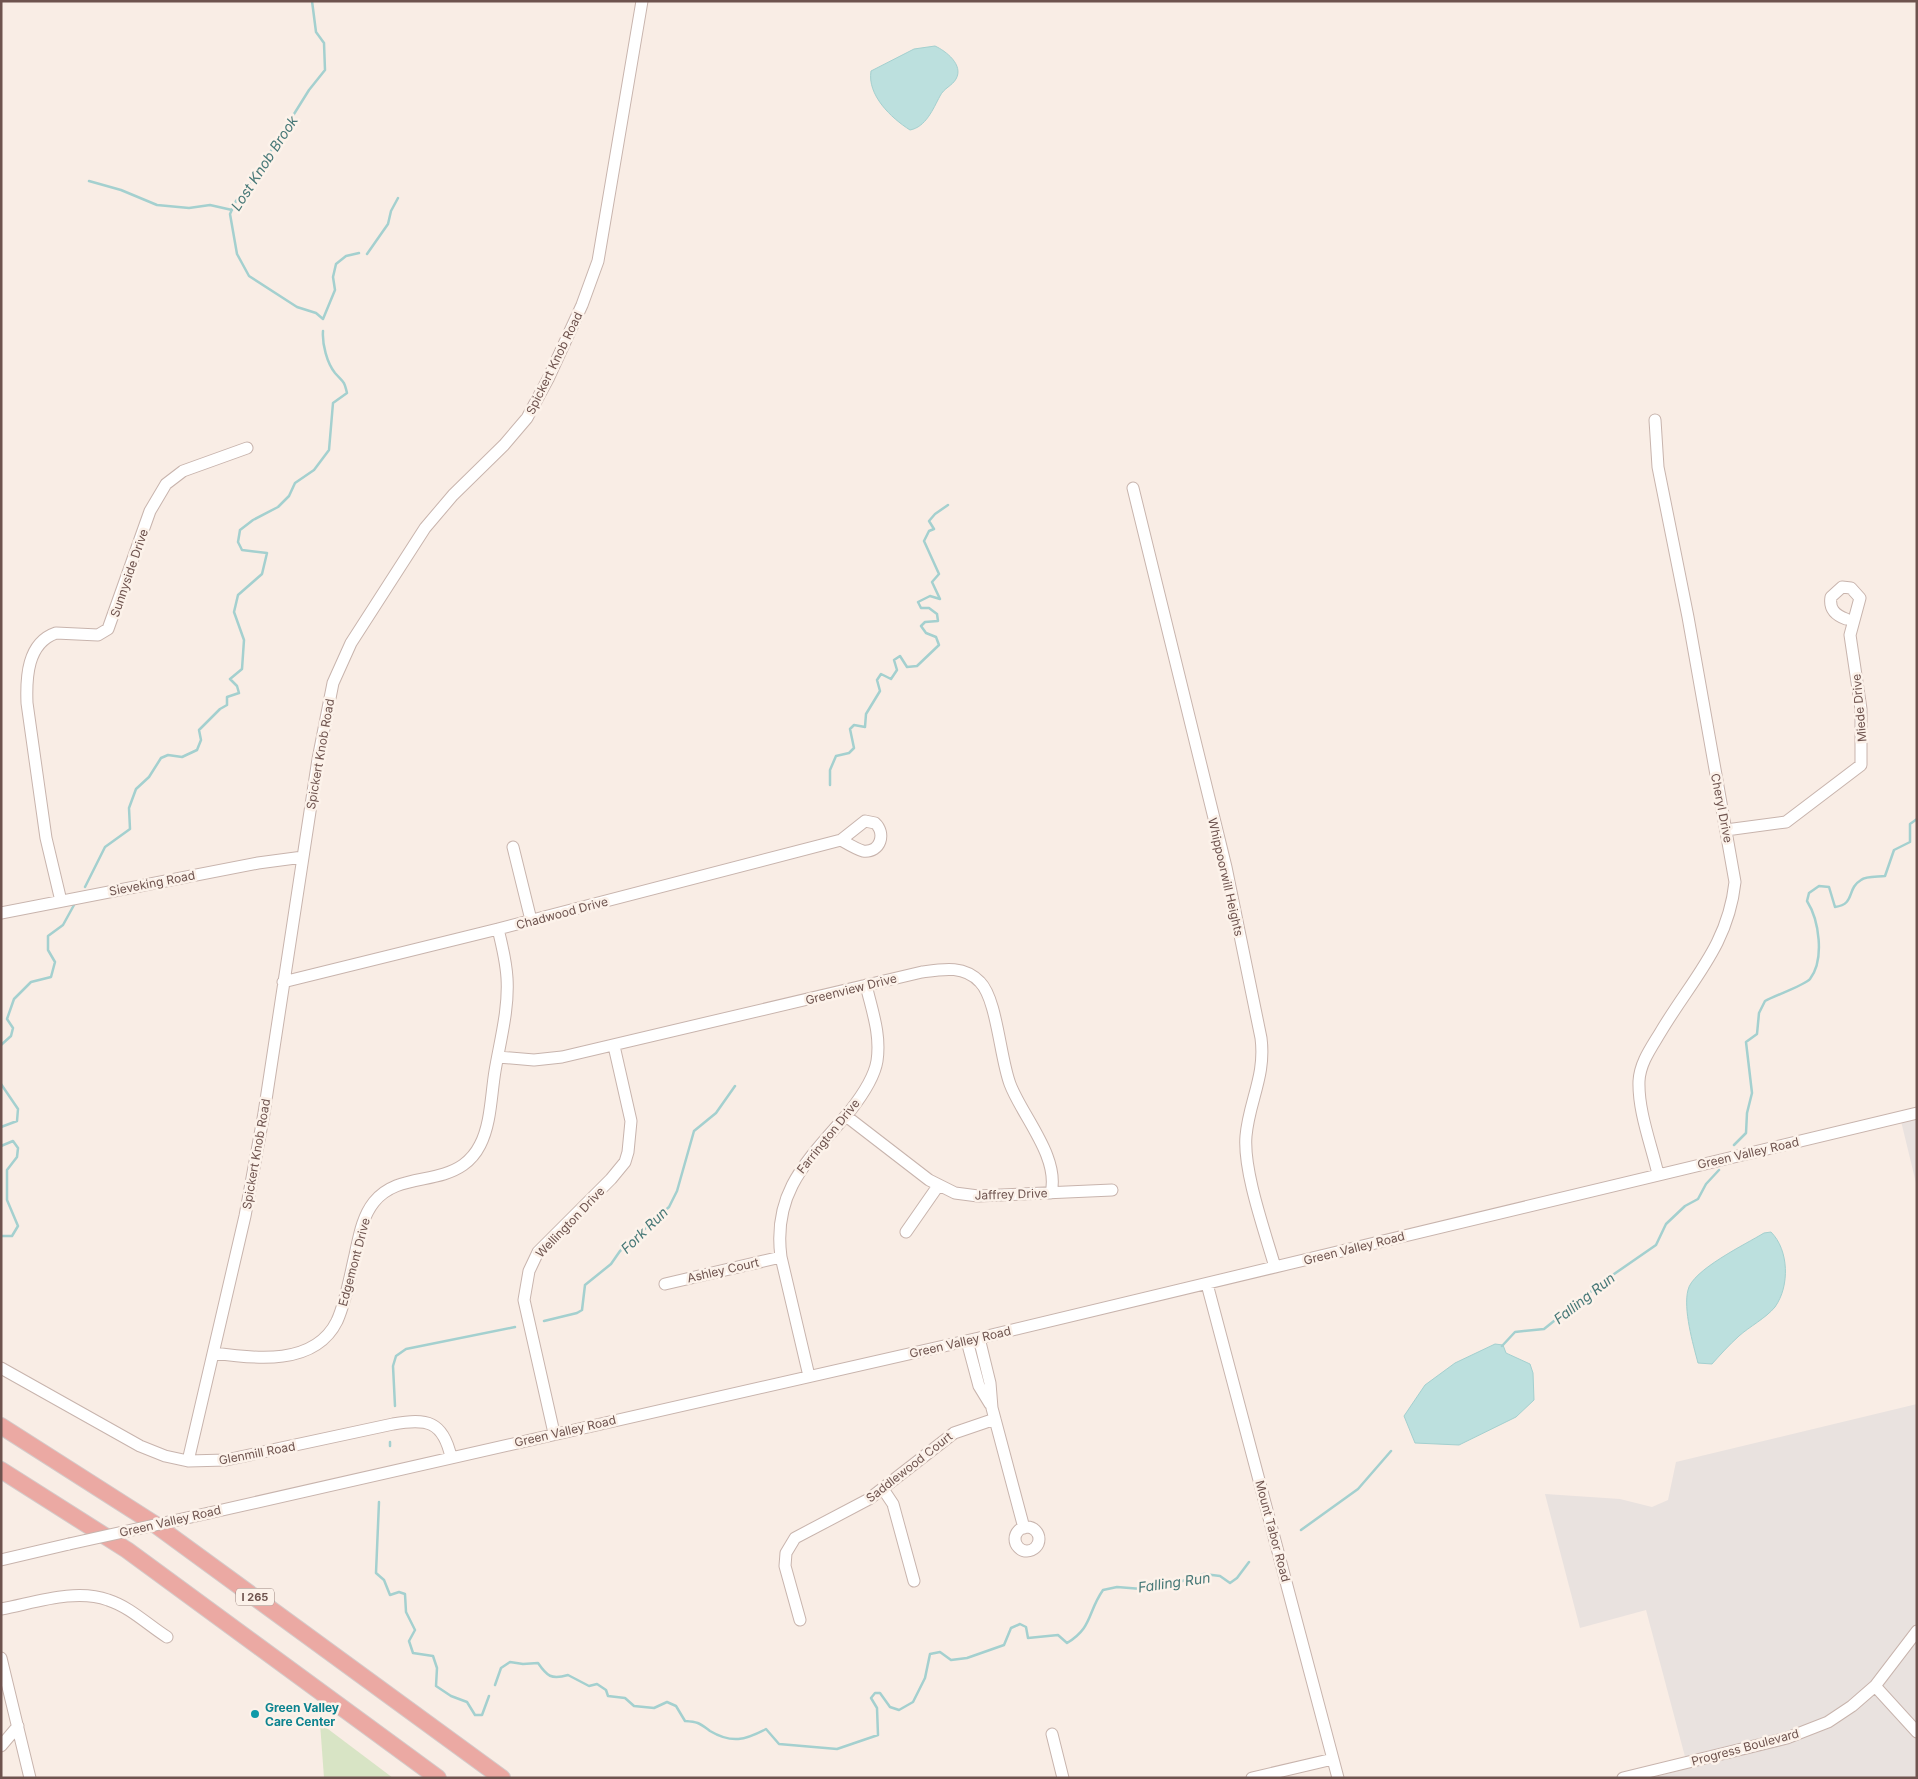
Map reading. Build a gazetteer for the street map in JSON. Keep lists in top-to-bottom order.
{
  "streets": {
    "highway": ["I 265"],
    "street": [
      "Spickert Knob Road",
      "Sunnyside Drive",
      "Miede Drive",
      "Cheryl Drive",
      "Whippoorwill Heights",
      "Sieveking Road",
      "Chadwood Drive",
      "Greenview Drive",
      "Farrington Drive",
      "Green Valley Road",
      "Jaffrey Drive",
      "Wellington Drive",
      "Edgemont Drive",
      "Ashley Court",
      "Glenmill Road",
      "Saddlewood Court",
      "Mount Tabor Road",
      "Progress Boulevard"
    ]
  },
  "crossings": [
    ["Spickert Knob Road", "Sieveking Road"],
    ["Spickert Knob Road", "Chadwood Drive"],
    ["Spickert Knob Road", "Edgemont Drive"],
    ["Spickert Knob Road", "Glenmill Road"],
    ["Sunnyside Drive", "Sieveking Road"],
    ["Miede Drive", "Cheryl Drive"],
    ["Cheryl Drive", "Green Valley Road"],
    ["Whippoorwill Heights", "Green Valley Road"],
    ["Chadwood Drive", "Edgemont Drive"],
    ["Greenview Drive", "Farrington Drive"],
    ["Greenview Drive", "Jaffrey Drive"],
    ["Greenview Drive", "Wellington Drive"],
    ["Greenview Drive", "Edgemont Drive"],
    ["Farrington Drive", "Green Valley Road"],
    ["Farrington Drive", "Jaffrey Drive"],
    ["Farrington Drive", "Ashley Court"],
    ["Green Valley Road", "Wellington Drive"],
    ["Green Valley Road", "Glenmill Road"],
    ["Green Valley Road", "Mount Tabor Road"]
  ],
  "water": ["Lost Knob Brook", "Fork Run", "Falling Run"],
  "places": ["Green Valley Care Center"]
}
